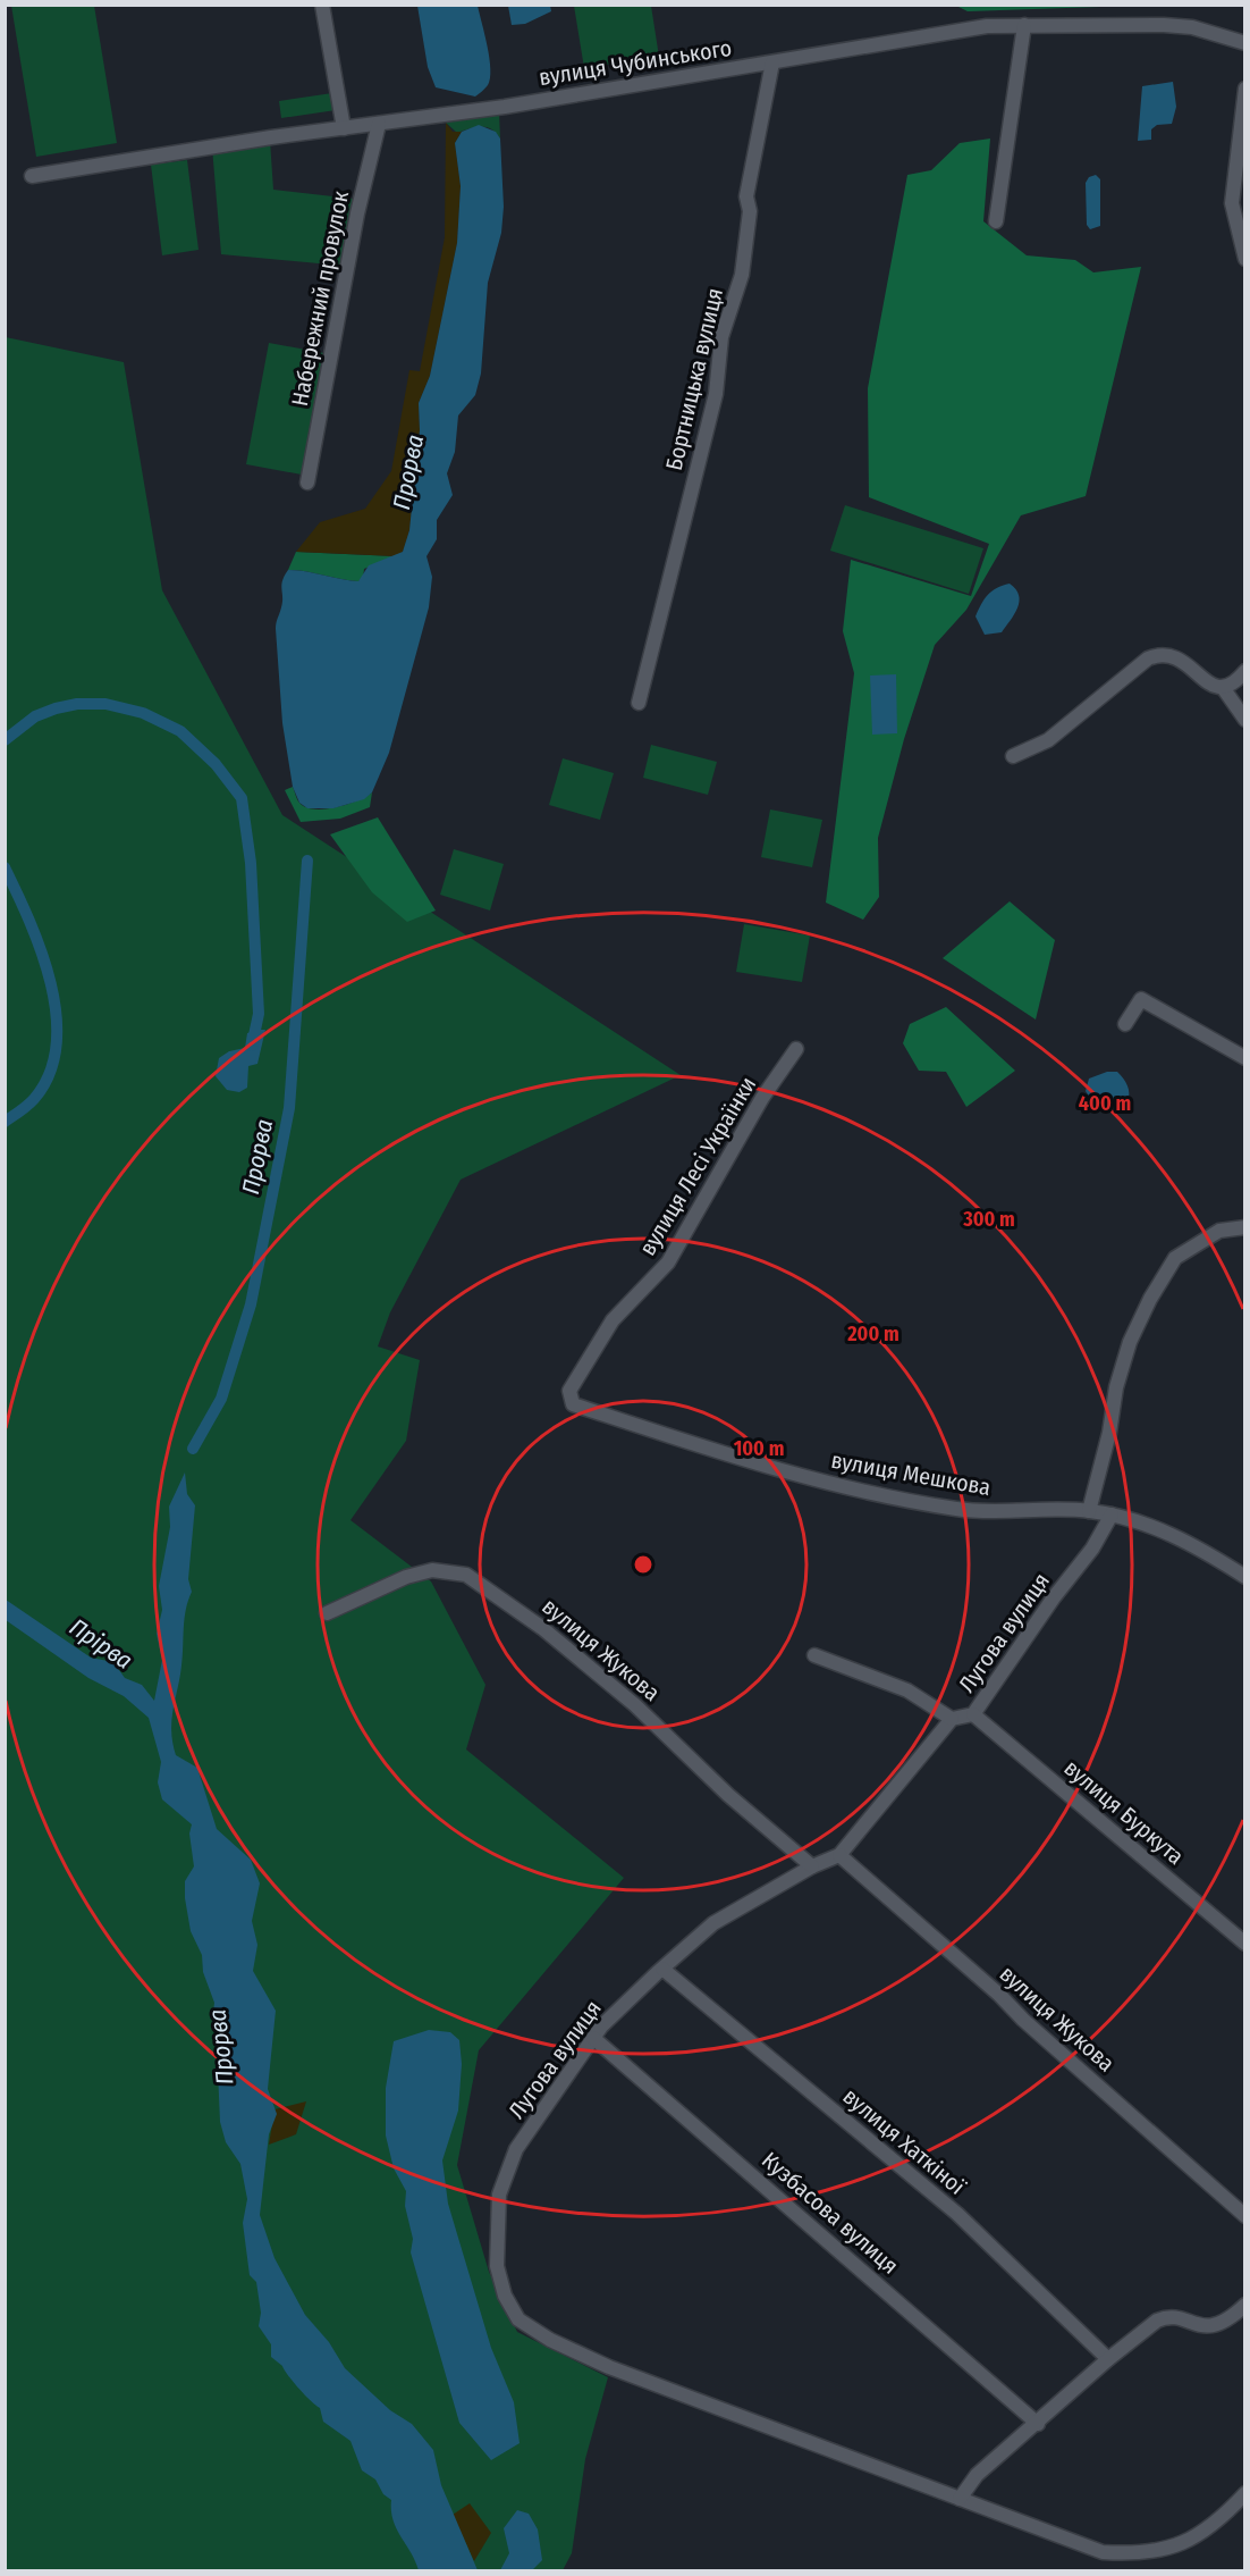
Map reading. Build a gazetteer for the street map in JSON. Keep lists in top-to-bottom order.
{
  "streets": {
    "street": [
      "вулиця Чубинського",
      "Набережний провулок",
      "Бортницька вулиця",
      "вулиця Лесі Українки",
      "вулиця Мешкова",
      "Лугова вулиця",
      "вулиця Жукова",
      "вулиця Буркута",
      "вулиця Хаткіної",
      "Кузбасова вулиця"
    ]
  },
  "crossings": [
    ["вулиця Чубинського", "Набережний провулок"],
    ["вулиця Чубинського", "Бортницька вулиця"],
    ["вулиця Лесі Українки", "вулиця Мешкова"],
    ["вулиця Мешкова", "Лугова вулиця"],
    ["Лугова вулиця", "вулиця Жукова"],
    ["Лугова вулиця", "вулиця Буркута"],
    ["Лугова вулиця", "вулиця Хаткіної"],
    ["Лугова вулиця", "Кузбасова вулиця"]
  ],
  "water": ["Прорва", "Прірва"],
  "rings": [
    "400 m",
    "300 m",
    "200 m",
    "100 m"
  ]
}
